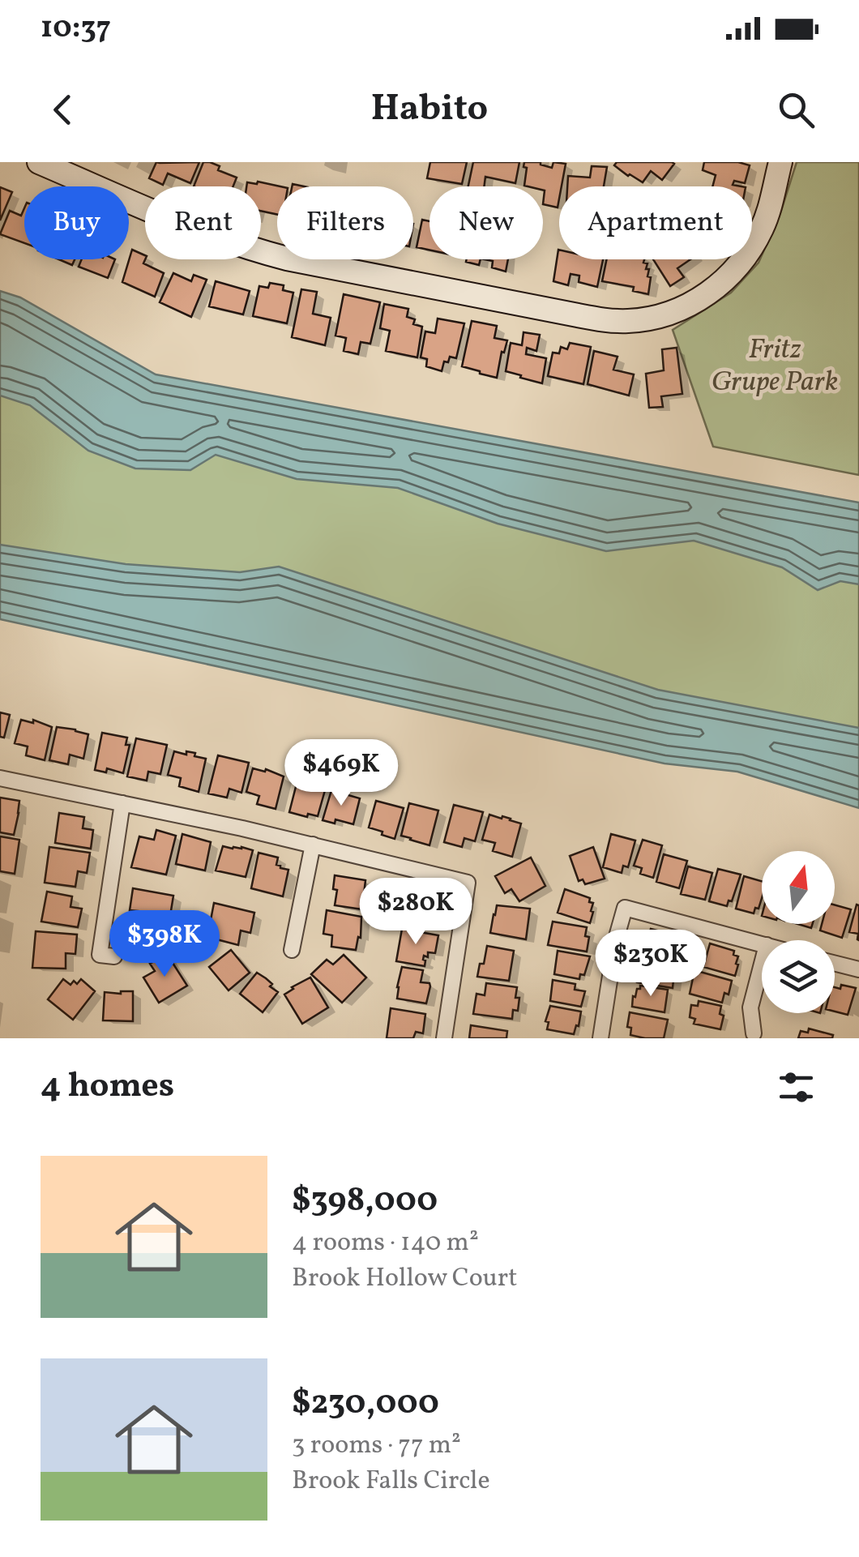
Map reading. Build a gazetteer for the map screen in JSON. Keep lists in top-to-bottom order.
{
  "parks": ["Fritz Grupe Park"],
  "north": "top",
  "page": {
    "status": "10:37",
    "header": "Habito",
    "chip": [
      "Buy",
      "Rent",
      "Filters",
      "New",
      "Apartment"
    ],
    "price": [
      "$469K",
      "$280K",
      "$398K",
      "$230K"
    ],
    "heading": "4 homes",
    "list": [
      {
        "name": "$398,000",
        "note": "4 rooms · 140 m² · Brook Hollow Court"
      },
      {
        "name": "$230,000",
        "note": "3 rooms · 77 m² · Brook Falls Circle"
      }
    ]
  }
}
